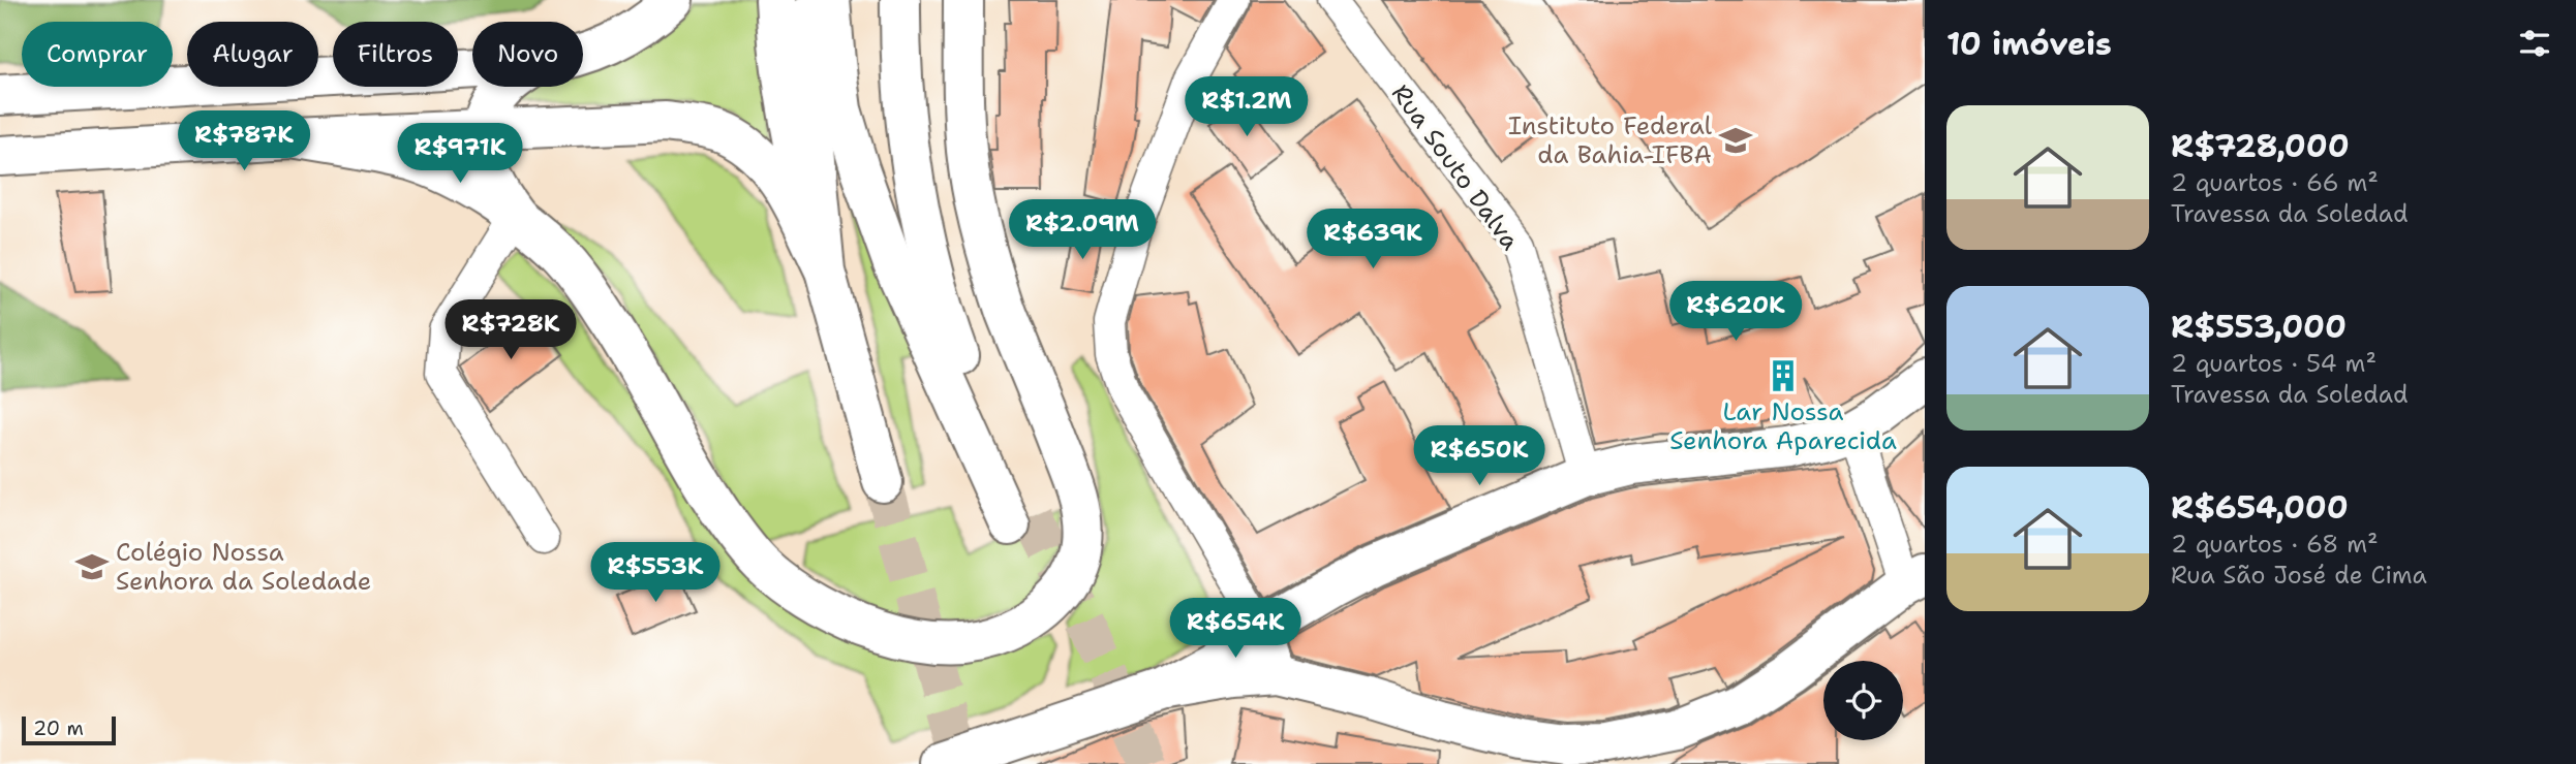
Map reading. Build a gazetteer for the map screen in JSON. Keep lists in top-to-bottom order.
{
  "streets": {
    "street": ["Rua Souto Dalva"]
  },
  "places": {
    "school or university": ["Instituto Federal da Bahia-IFBA", "Colégio Nossa Senhora da Soledade"],
    "building": ["Lar Nossa Senhora Aparecida"]
  },
  "scale_bar": "20 m",
  "page": {
    "heading": "10 imóveis",
    "chip": [
      "Comprar",
      "Alugar",
      "Filtros",
      "Novo"
    ],
    "price": [
      "R$1.2M",
      "R$787K",
      "R$971K",
      "R$2.09M",
      "R$639K",
      "R$620K",
      "R$728K",
      "R$650K",
      "R$553K",
      "R$654K"
    ],
    "list": [
      {
        "name": "R$728,000",
        "note": "2 quartos · 66 m² · Travessa da Soledad"
      },
      {
        "name": "R$553,000",
        "note": "2 quartos · 54 m² · Travessa da Soledad"
      },
      {
        "name": "R$654,000",
        "note": "2 quartos · 68 m² · Rua São José de Cima"
      }
    ],
    "scale": "20 m"
  }
}
